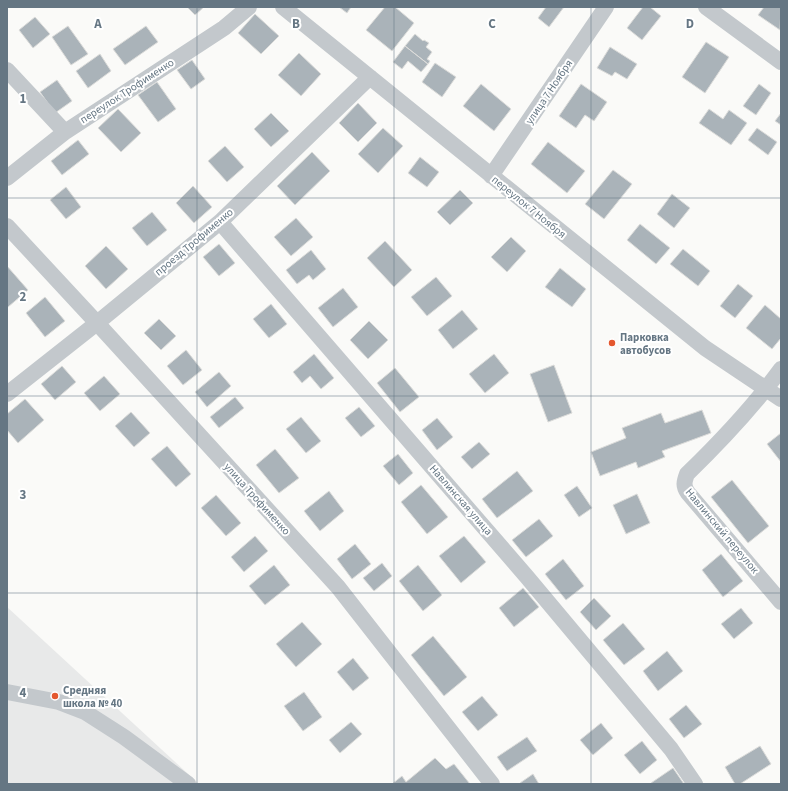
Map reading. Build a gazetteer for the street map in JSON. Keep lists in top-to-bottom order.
{
  "streets": {
    "street": [
      "переулок Трофименко",
      "улица 7 Ноября",
      "переулок 7 Ноября",
      "проезд Трофименко",
      "улица Трофименко",
      "Навлинская улица",
      "Навлинский переулок"
    ]
  },
  "crossings": [
    ["улица 7 Ноября", "переулок 7 Ноября"],
    ["переулок 7 Ноября", "проезд Трофименко"],
    ["переулок 7 Ноября", "Навлинский переулок"],
    ["проезд Трофименко", "улица Трофименко"],
    ["проезд Трофименко", "Навлинская улица"]
  ],
  "places": ["Парковка автобусов", "Средняя школа № 40"],
  "grid": {
    "columns": [
      "A",
      "B",
      "C",
      "D"
    ],
    "rows": [
      "1",
      "2",
      "3",
      "4"
    ]
  }
}
